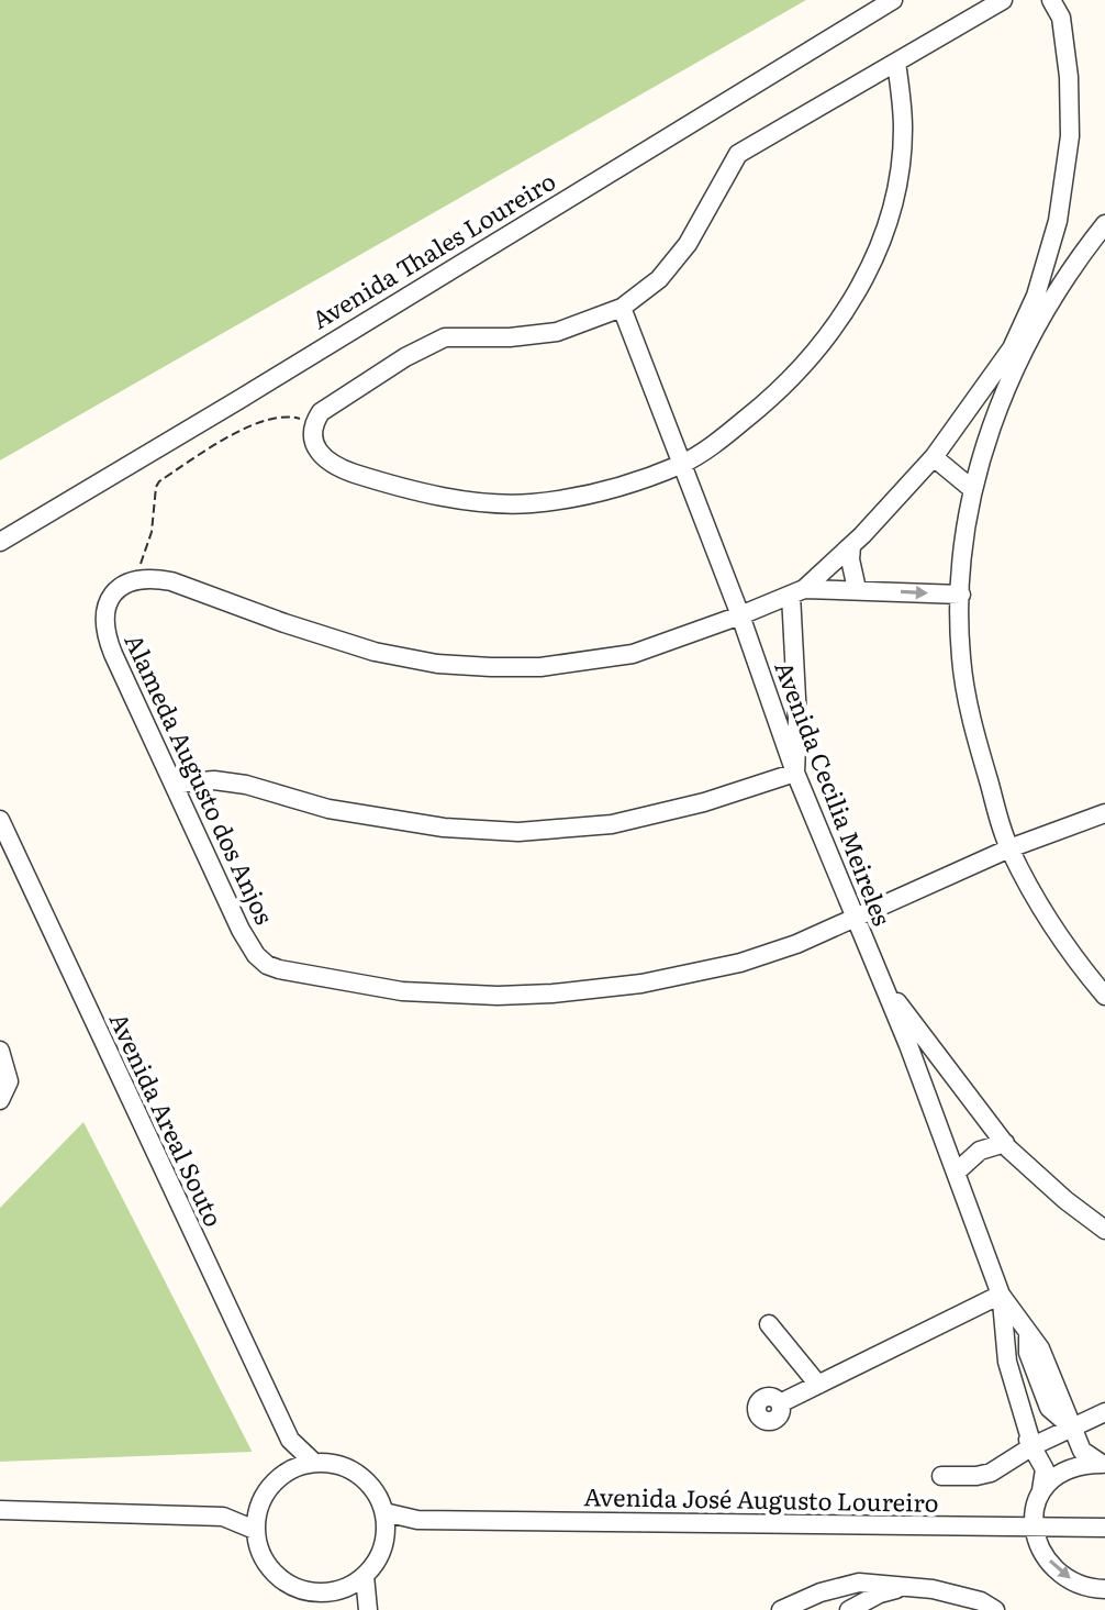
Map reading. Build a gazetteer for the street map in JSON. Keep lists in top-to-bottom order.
{
  "streets": {
    "street": [
      "Avenida Thales Loureiro",
      "Alameda Augusto dos Anjos",
      "Avenida Cecilia Meireles",
      "Avenida Areal Souto",
      "Avenida José Augusto Loureiro"
    ]
  },
  "crossings": [
    ["Alameda Augusto dos Anjos", "Avenida Cecilia Meireles"],
    ["Avenida Areal Souto", "Avenida José Augusto Loureiro"]
  ]
}
